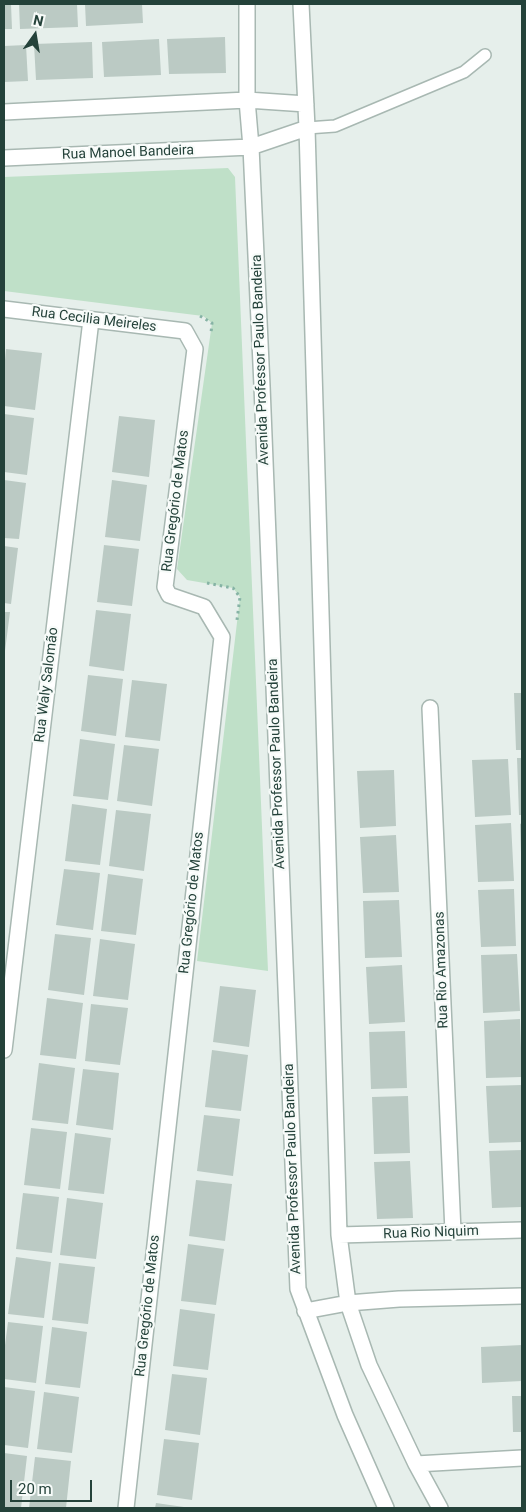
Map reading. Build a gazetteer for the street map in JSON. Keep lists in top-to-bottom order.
{
  "streets": {
    "street": [
      "Rua Manoel Bandeira",
      "Rua Cecilia Meireles",
      "Avenida Professor Paulo Bandeira",
      "Rua Gregório de Matos",
      "Rua Waly Salomão",
      "Rua Rio Amazonas",
      "Rua Rio Niquim"
    ]
  },
  "crossings": [
    ["Rua Manoel Bandeira", "Avenida Professor Paulo Bandeira"],
    ["Rua Cecilia Meireles", "Rua Gregório de Matos"],
    ["Rua Cecilia Meireles", "Rua Waly Salomão"],
    ["Rua Rio Amazonas", "Rua Rio Niquim"]
  ],
  "scale_bar": "20 m",
  "north": "top"
}
